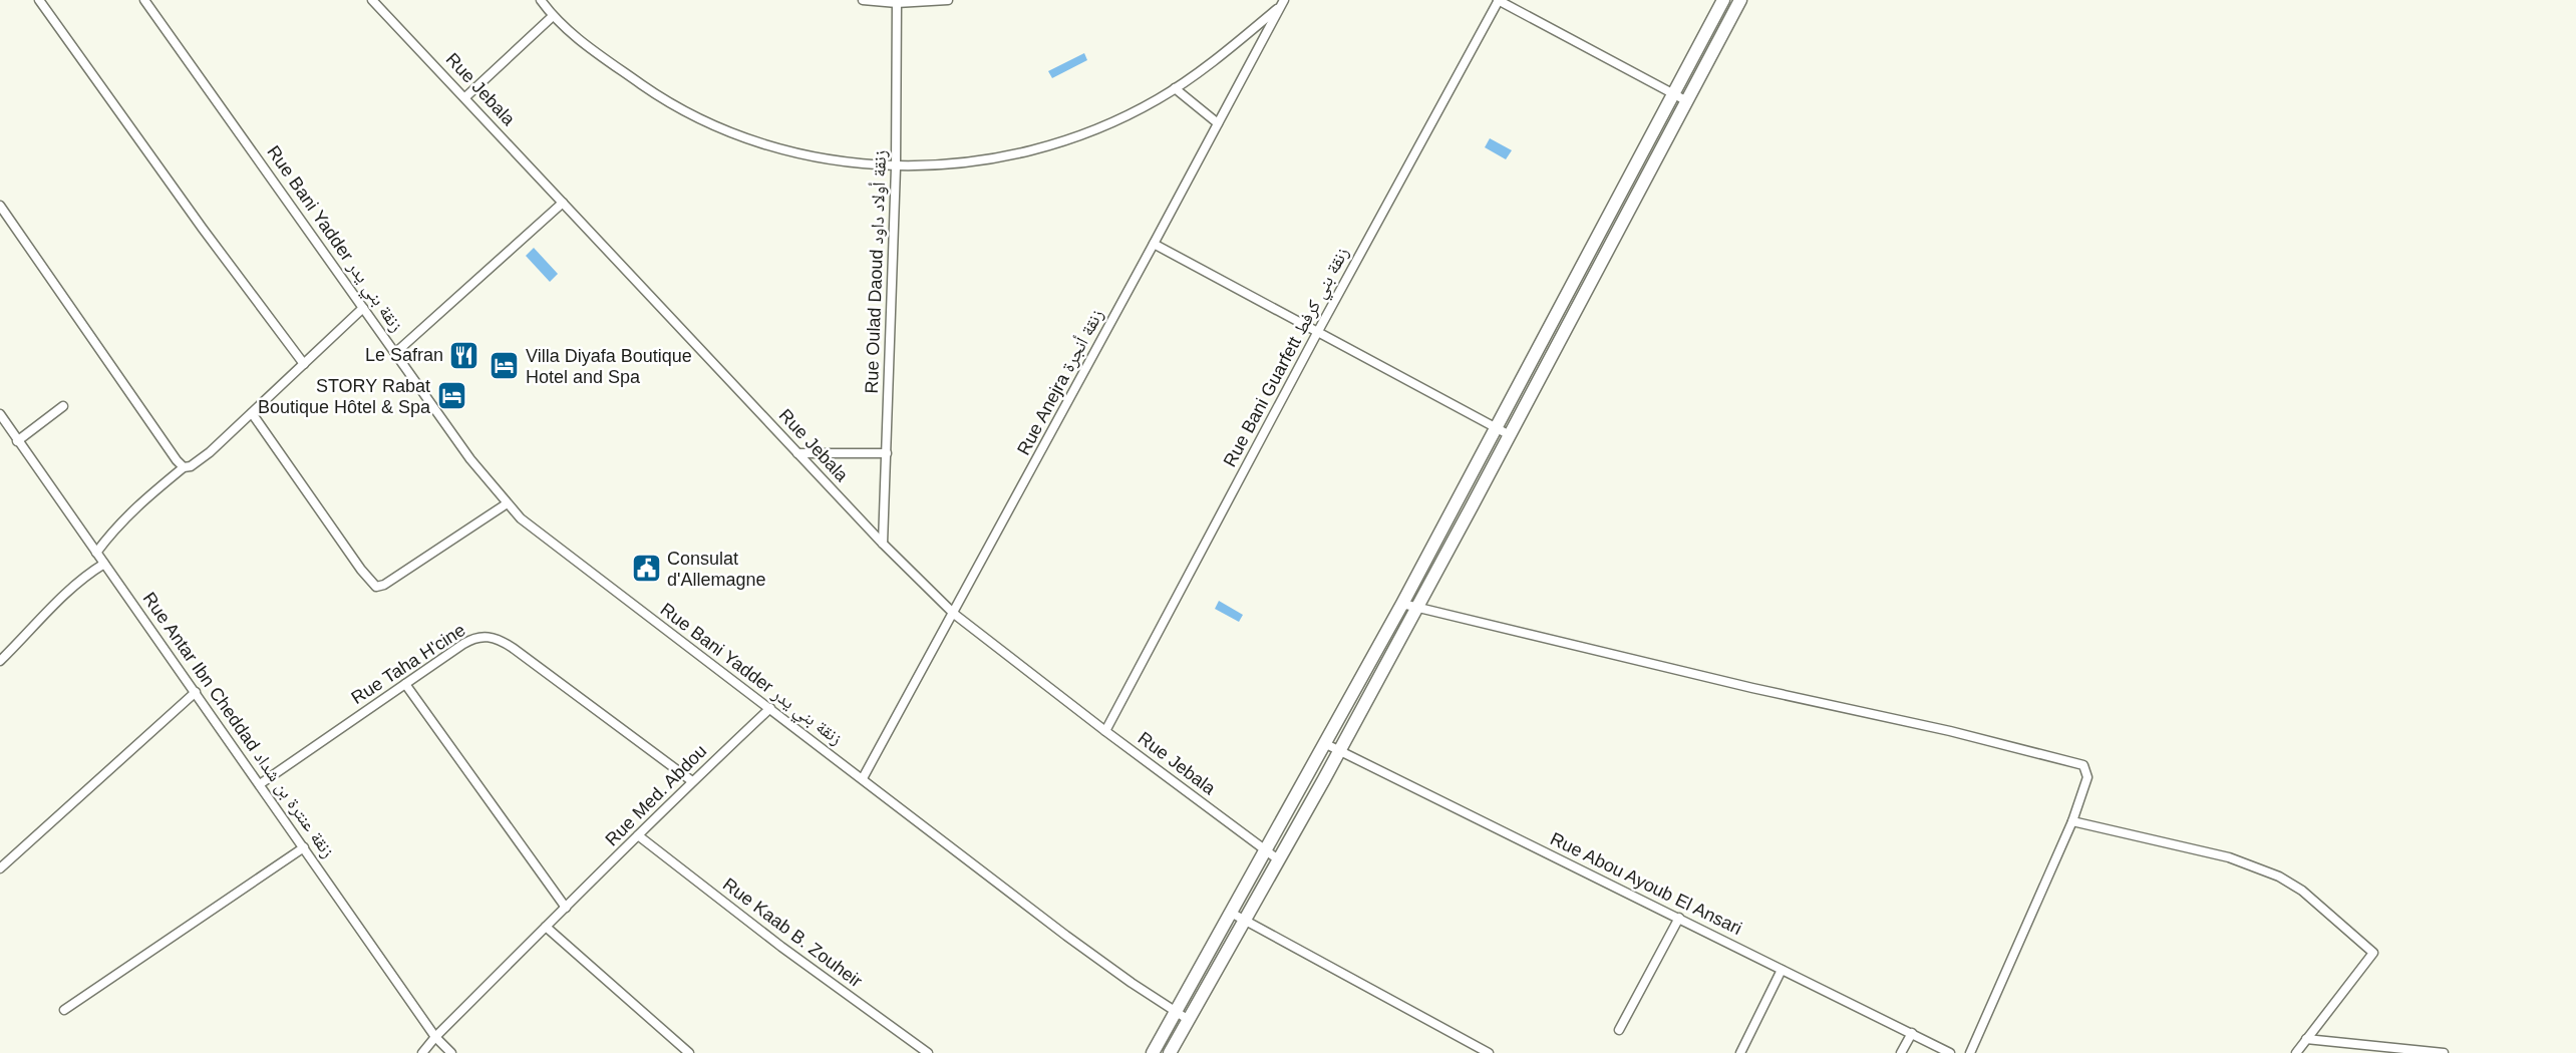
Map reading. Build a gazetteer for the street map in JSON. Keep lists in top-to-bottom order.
{
  "streets": {
    "street": [
      "Rue Jebala",
      "Rue Bani Yadder زنقة بني يدر",
      "Rue Oulad Daoud زنقة أولاد داود",
      "Rue Bani Guarfett زنقة بني كرفط",
      "Rue Anejra زنقة أنجرة",
      "Rue Taha H'cine",
      "Rue Antar Ibn Cheddad زنقة عنترة بن شداد",
      "Rue Med. Abdou",
      "Rue Abou Ayoub El Ansari",
      "Rue Kaab B. Zouheir"
    ]
  },
  "crossings": [
    ["Rue Jebala", "Rue Oulad Daoud زنقة أولاد داود"],
    ["Rue Jebala", "Rue Bani Guarfett زنقة بني كرفط"],
    ["Rue Jebala", "Rue Anejra زنقة أنجرة"],
    ["Rue Bani Yadder زنقة بني يدر", "Rue Anejra زنقة أنجرة"],
    ["Rue Bani Yadder زنقة بني يدر", "Rue Med. Abdou"],
    ["Rue Taha H'cine", "Rue Antar Ibn Cheddad زنقة عنترة بن شداد"],
    ["Rue Taha H'cine", "Rue Med. Abdou"],
    ["Rue Antar Ibn Cheddad زنقة عنترة بن شداد", "Rue Med. Abdou"],
    ["Rue Med. Abdou", "Rue Kaab B. Zouheir"]
  ],
  "places": {
    "restaurant": ["Le Safran"],
    "hotel": ["Villa Diyafa Boutique Hotel and Spa", "STORY Rabat Boutique Hôtel & Spa"],
    "public building": ["Consulat d'Allemagne"]
  }
}
